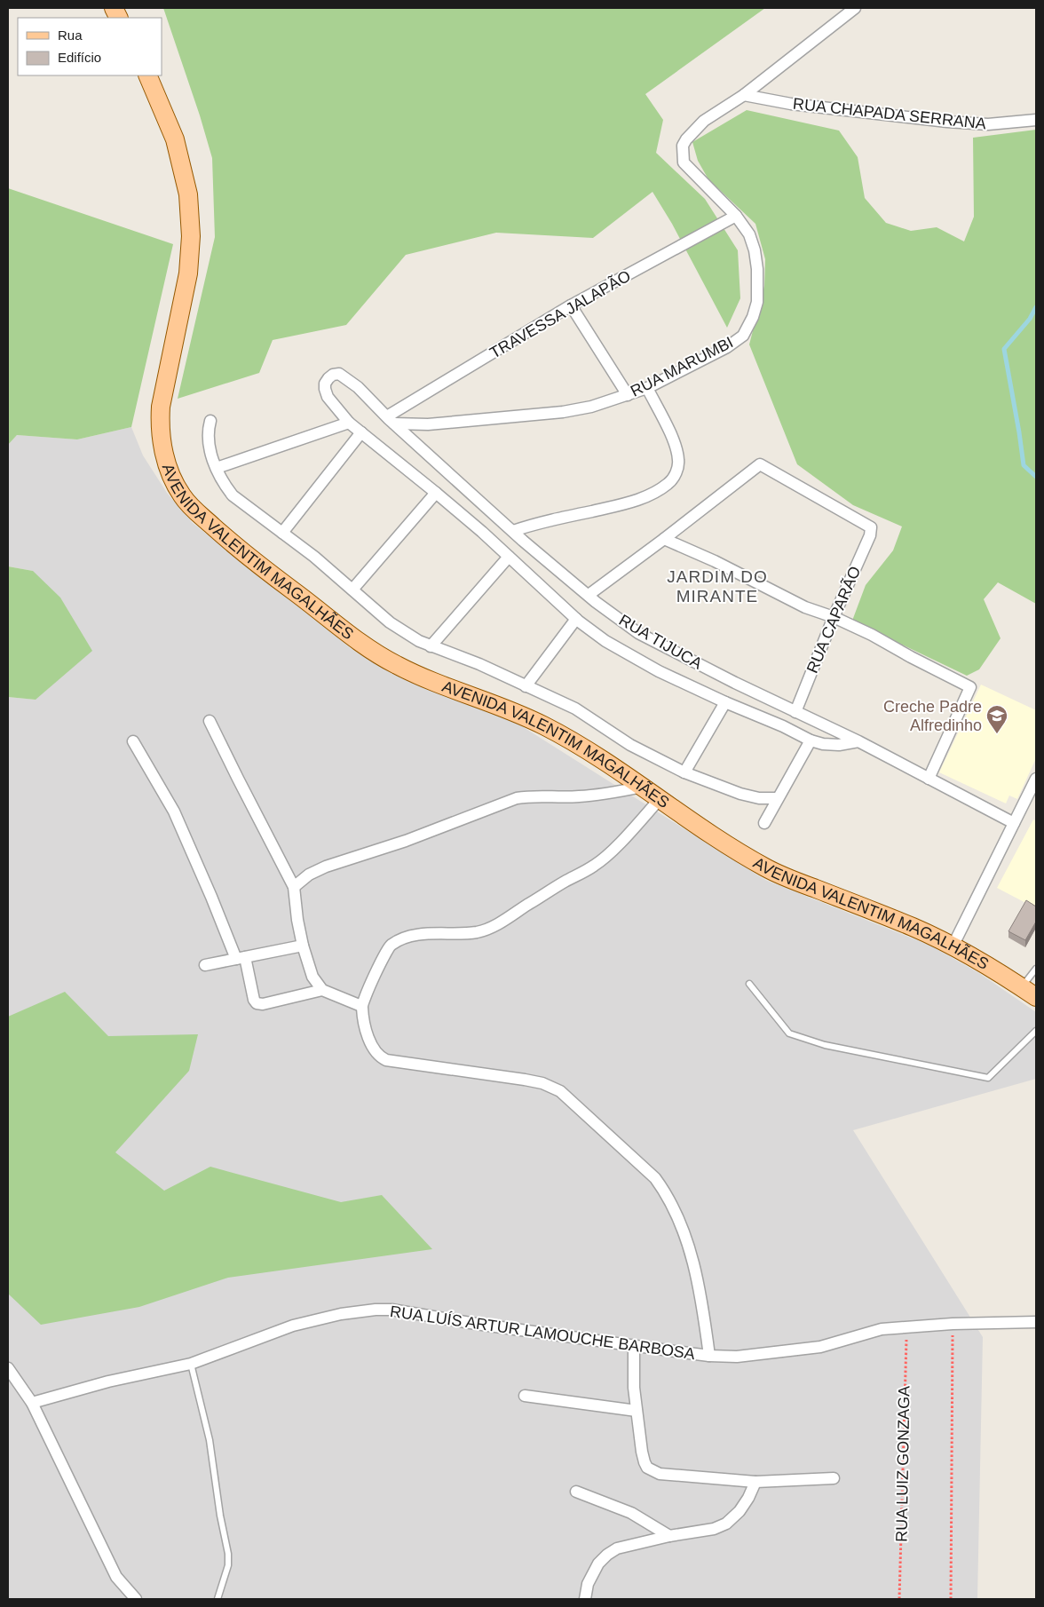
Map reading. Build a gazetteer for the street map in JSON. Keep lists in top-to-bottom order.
{
  "streets": {
    "main road": ["AVENIDA VALENTIM MAGALHÃES"],
    "street": [
      "RUA CHAPADA SERRANA",
      "TRAVESSA JALAPÃO",
      "RUA MARUMBI",
      "RUA CAPARÃO",
      "RUA TIJUCA",
      "RUA LUÍS ARTUR LAMOUCHE BARBOSA"
    ],
    "path": ["RUA LUIZ GONZAGA"]
  },
  "crossings": [
    ["RUA CHAPADA SERRANA", "RUA MARUMBI"],
    ["TRAVESSA JALAPÃO", "RUA MARUMBI"],
    ["TRAVESSA JALAPÃO", "RUA TIJUCA"],
    ["RUA MARUMBI", "RUA TIJUCA"],
    ["RUA CAPARÃO", "RUA TIJUCA"],
    ["RUA LUÍS ARTUR LAMOUCHE BARBOSA", "RUA LUIZ GONZAGA"]
  ],
  "districts": ["JARDIM DO MIRANTE"],
  "places": {
    "school or university": ["Creche Padre Alfredinho"]
  },
  "legend": ["Rua", "Edifício"]
}
